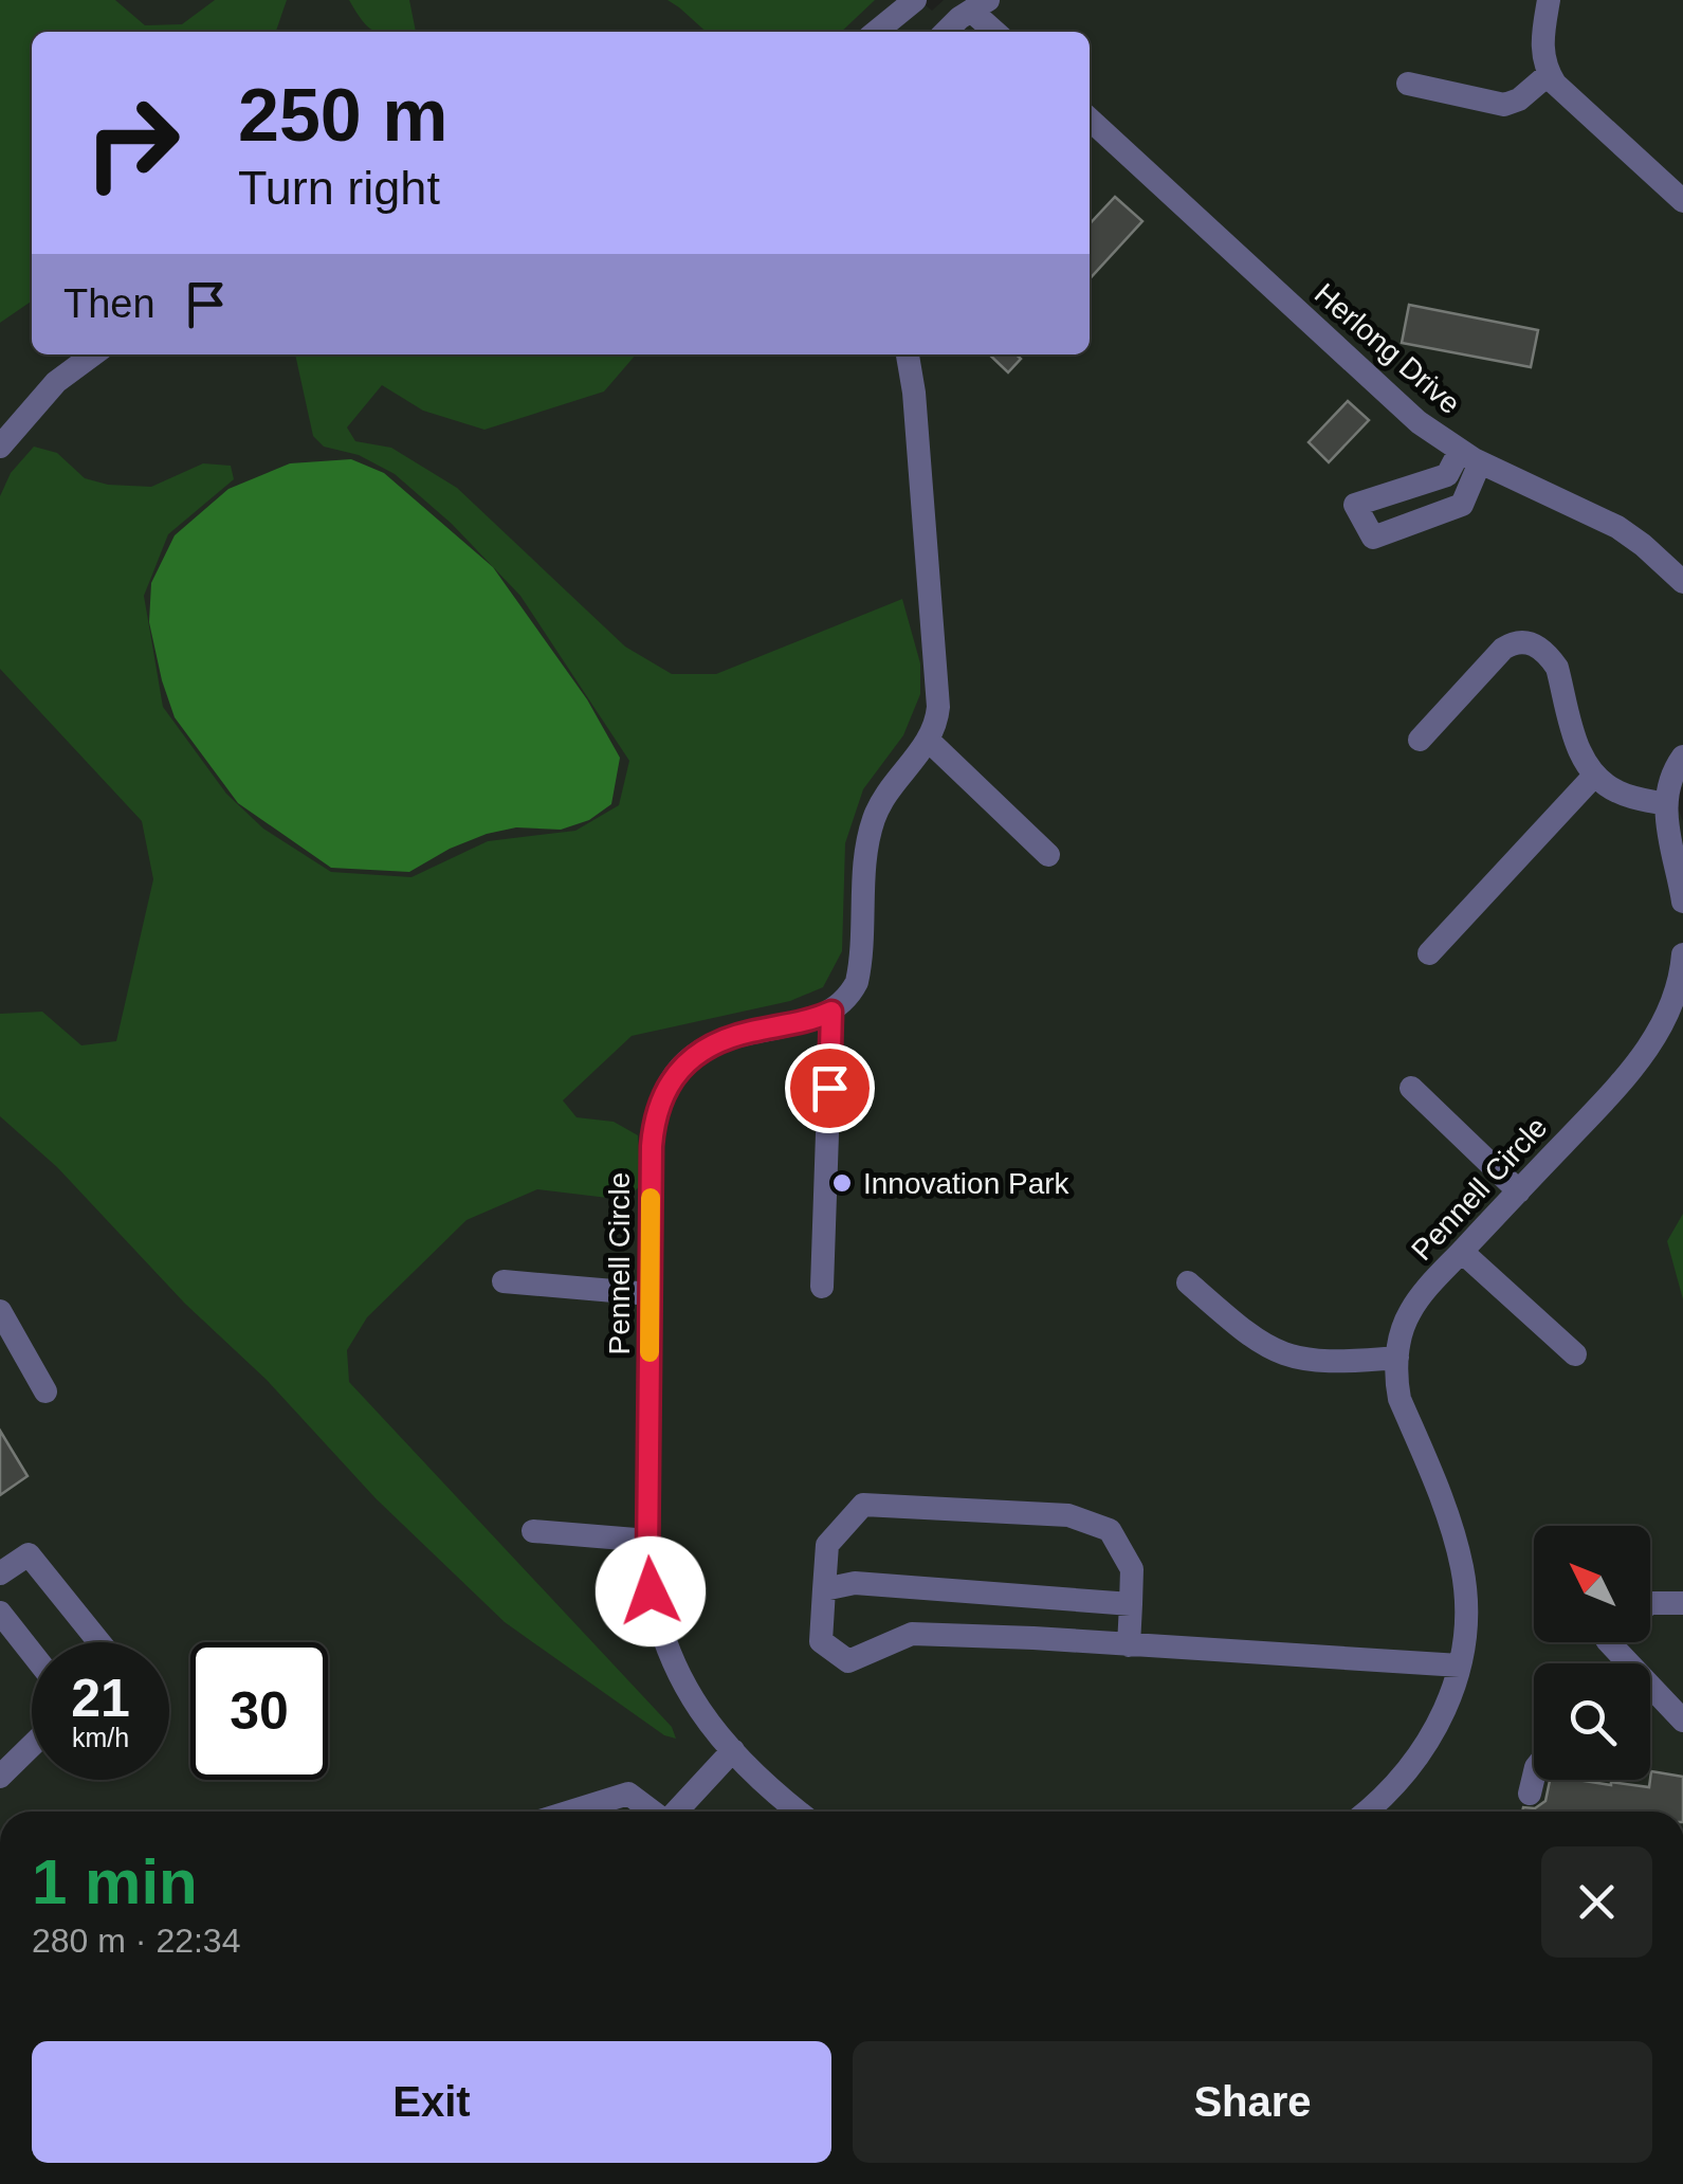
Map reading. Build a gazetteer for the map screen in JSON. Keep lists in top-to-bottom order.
{
  "streets": {
    "street": ["Herlong Drive", "Pennell Circle"]
  },
  "places": ["Innovation Park"],
  "north": "top left",
  "page": {
    "turn": ["250 m", "Turn right"],
    "then": "Then",
    "speed": "21 km/h",
    "limit": "30",
    "heading": ["1 min", "280 m · 22:34"],
    "buttons": ["Exit", "Share"]
  }
}
